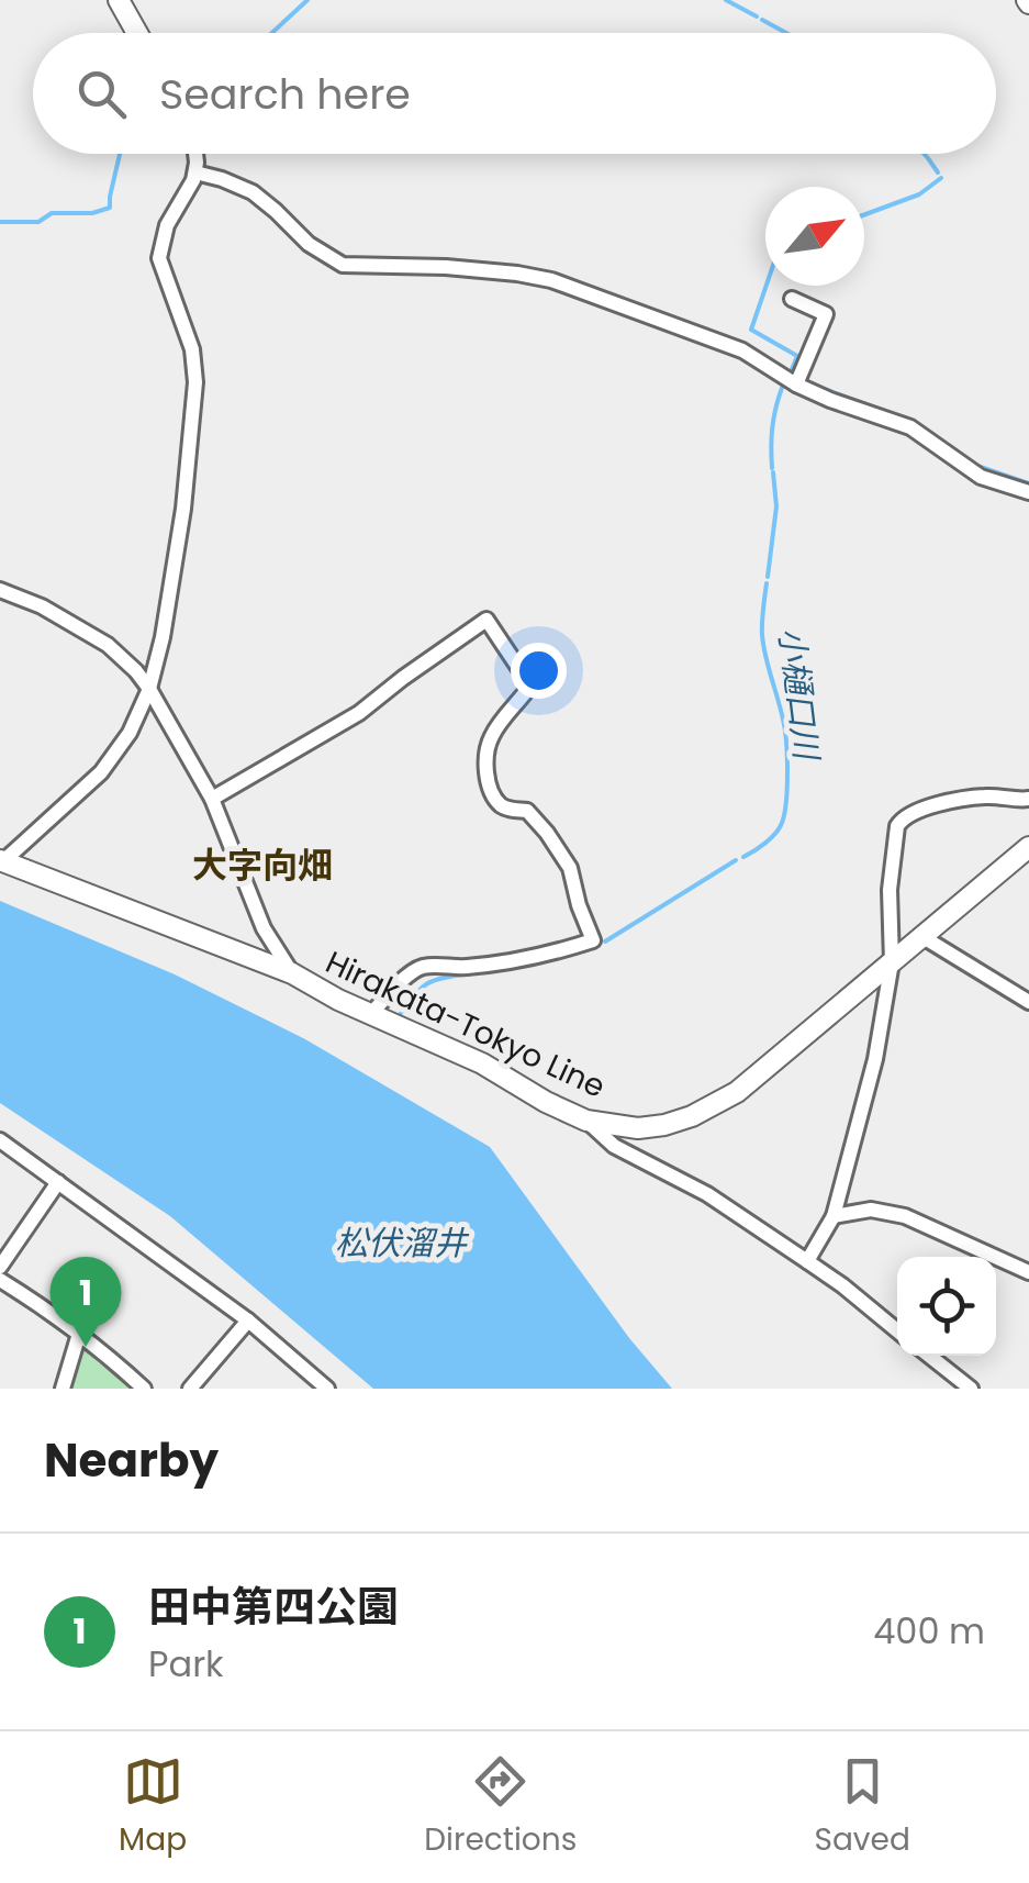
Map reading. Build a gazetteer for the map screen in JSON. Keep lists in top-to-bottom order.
{
  "streets": {
    "main road": ["Hirakata-Tokyo Line"]
  },
  "districts": ["大字向畑"],
  "water": ["小樋口川", "松伏溜井"],
  "north": "top right",
  "page": {
    "search": "Search here",
    "pins": "1",
    "heading": "Nearby",
    "list": [
      {
        "mark": "1",
        "name": "田中第四公園",
        "note": "Park",
        "value": "400 m"
      }
    ],
    "nav": ["Map", "Directions", "Saved"]
  }
}
